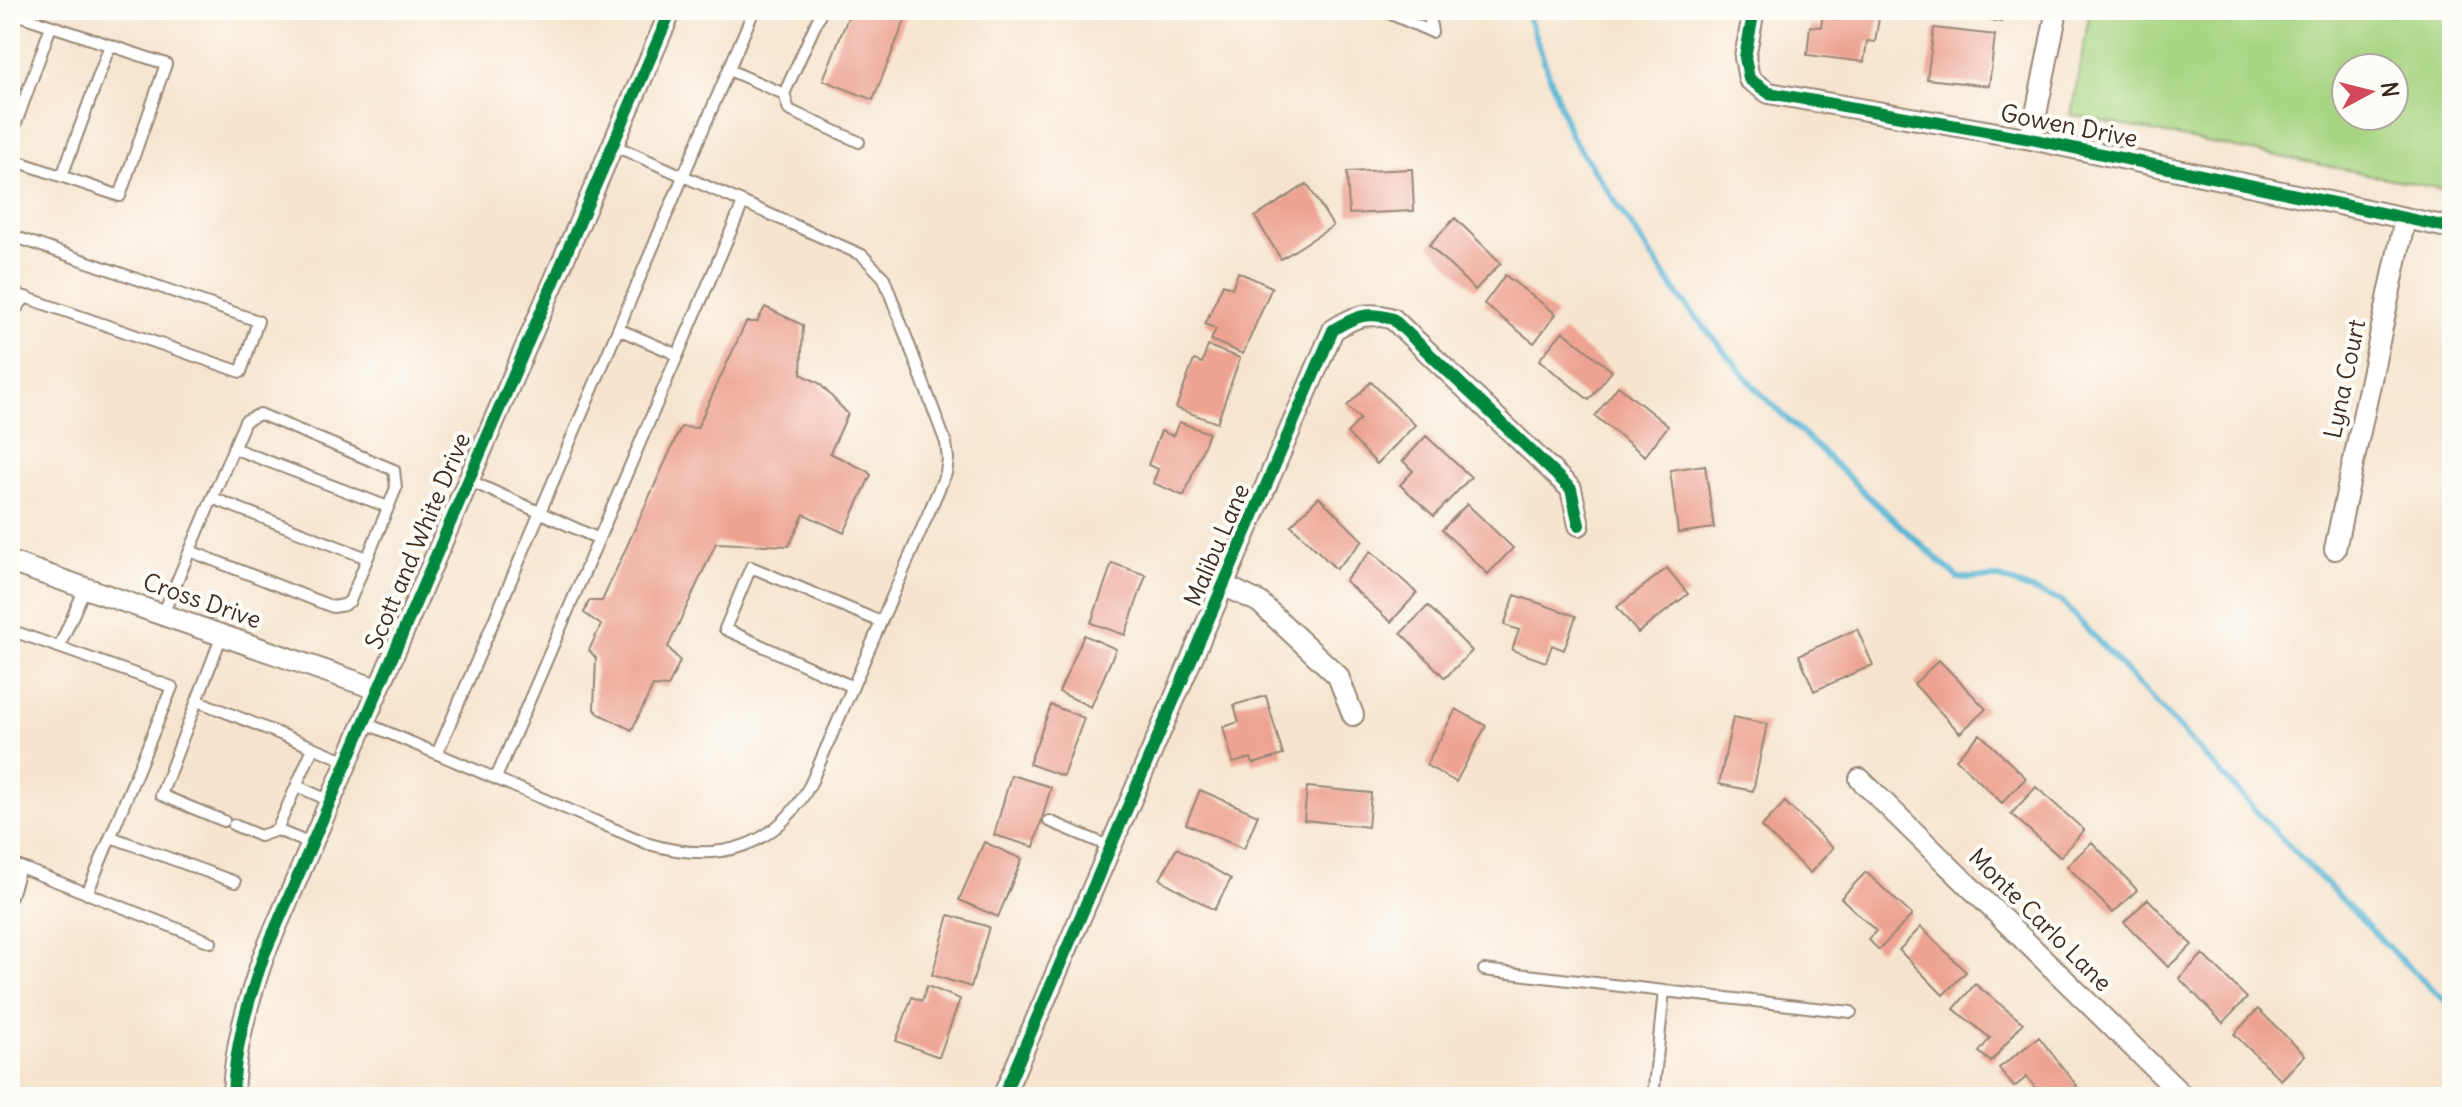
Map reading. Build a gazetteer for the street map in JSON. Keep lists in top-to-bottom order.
{
  "streets": {
    "street": [
      "Gowen Drive",
      "Lyna Court",
      "Scott and White Drive",
      "Malibu Lane",
      "Cross Drive",
      "Monte Carlo Lane"
    ]
  },
  "crossings": [
    ["Gowen Drive", "Lyna Court"],
    ["Scott and White Drive", "Cross Drive"]
  ],
  "north": "right"
}
